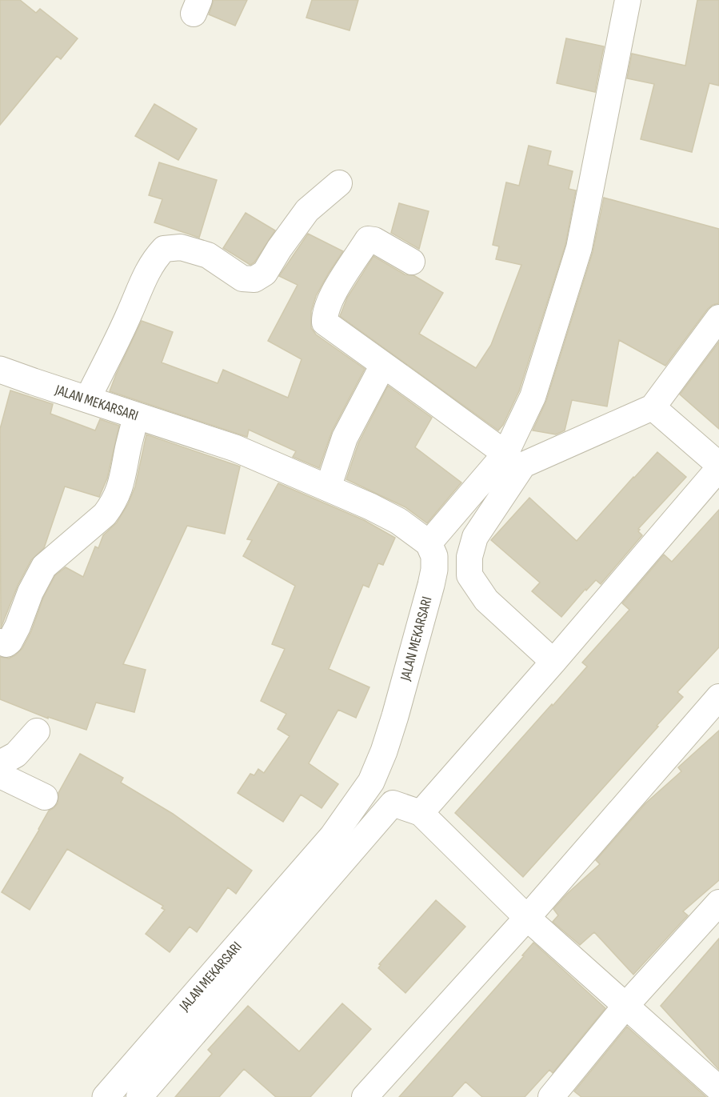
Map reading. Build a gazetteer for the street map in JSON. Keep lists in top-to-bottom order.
{
  "streets": {
    "street": ["JALAN MEKARSARI"]
  }
}
